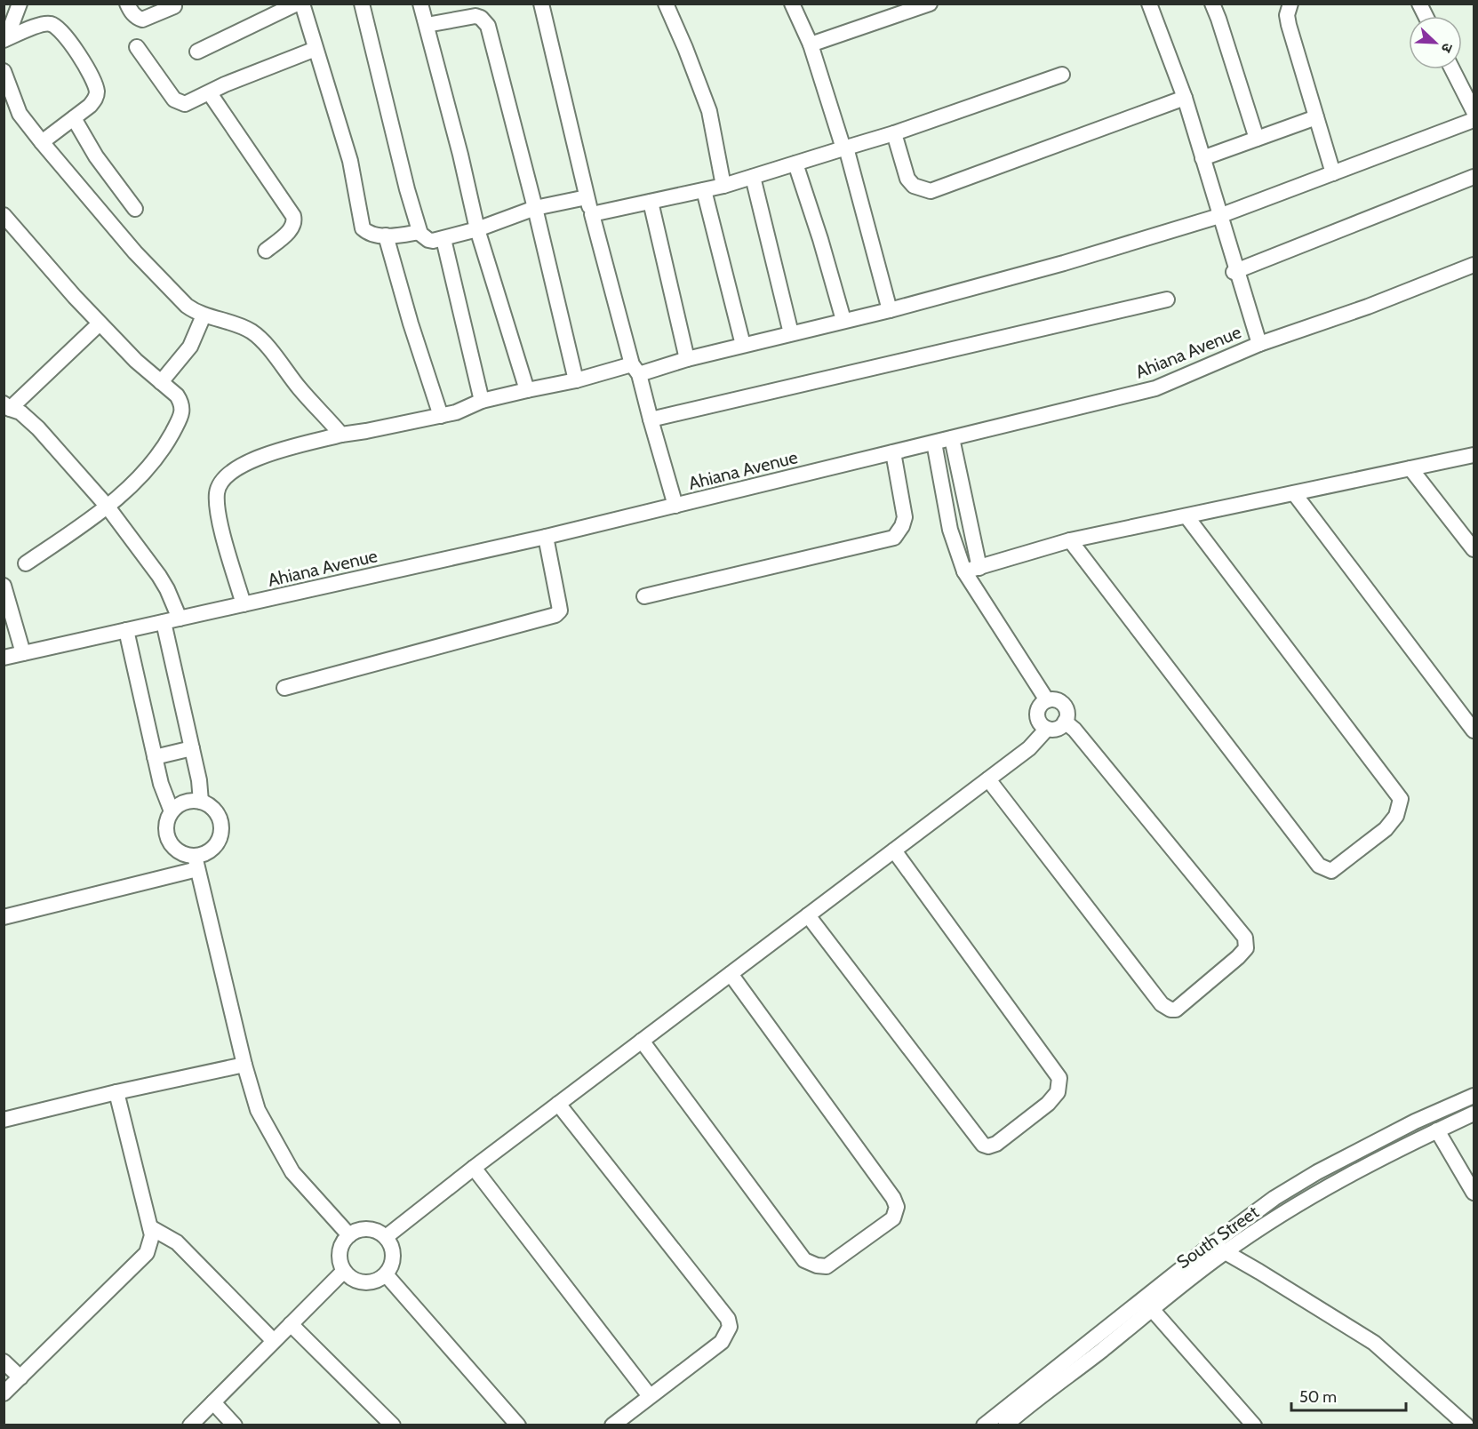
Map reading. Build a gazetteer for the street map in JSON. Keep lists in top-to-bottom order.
{
  "streets": {
    "street": ["Ahiana Avenue", "South Street"]
  },
  "scale_bar": "50 m",
  "north": "bottom right"
}
